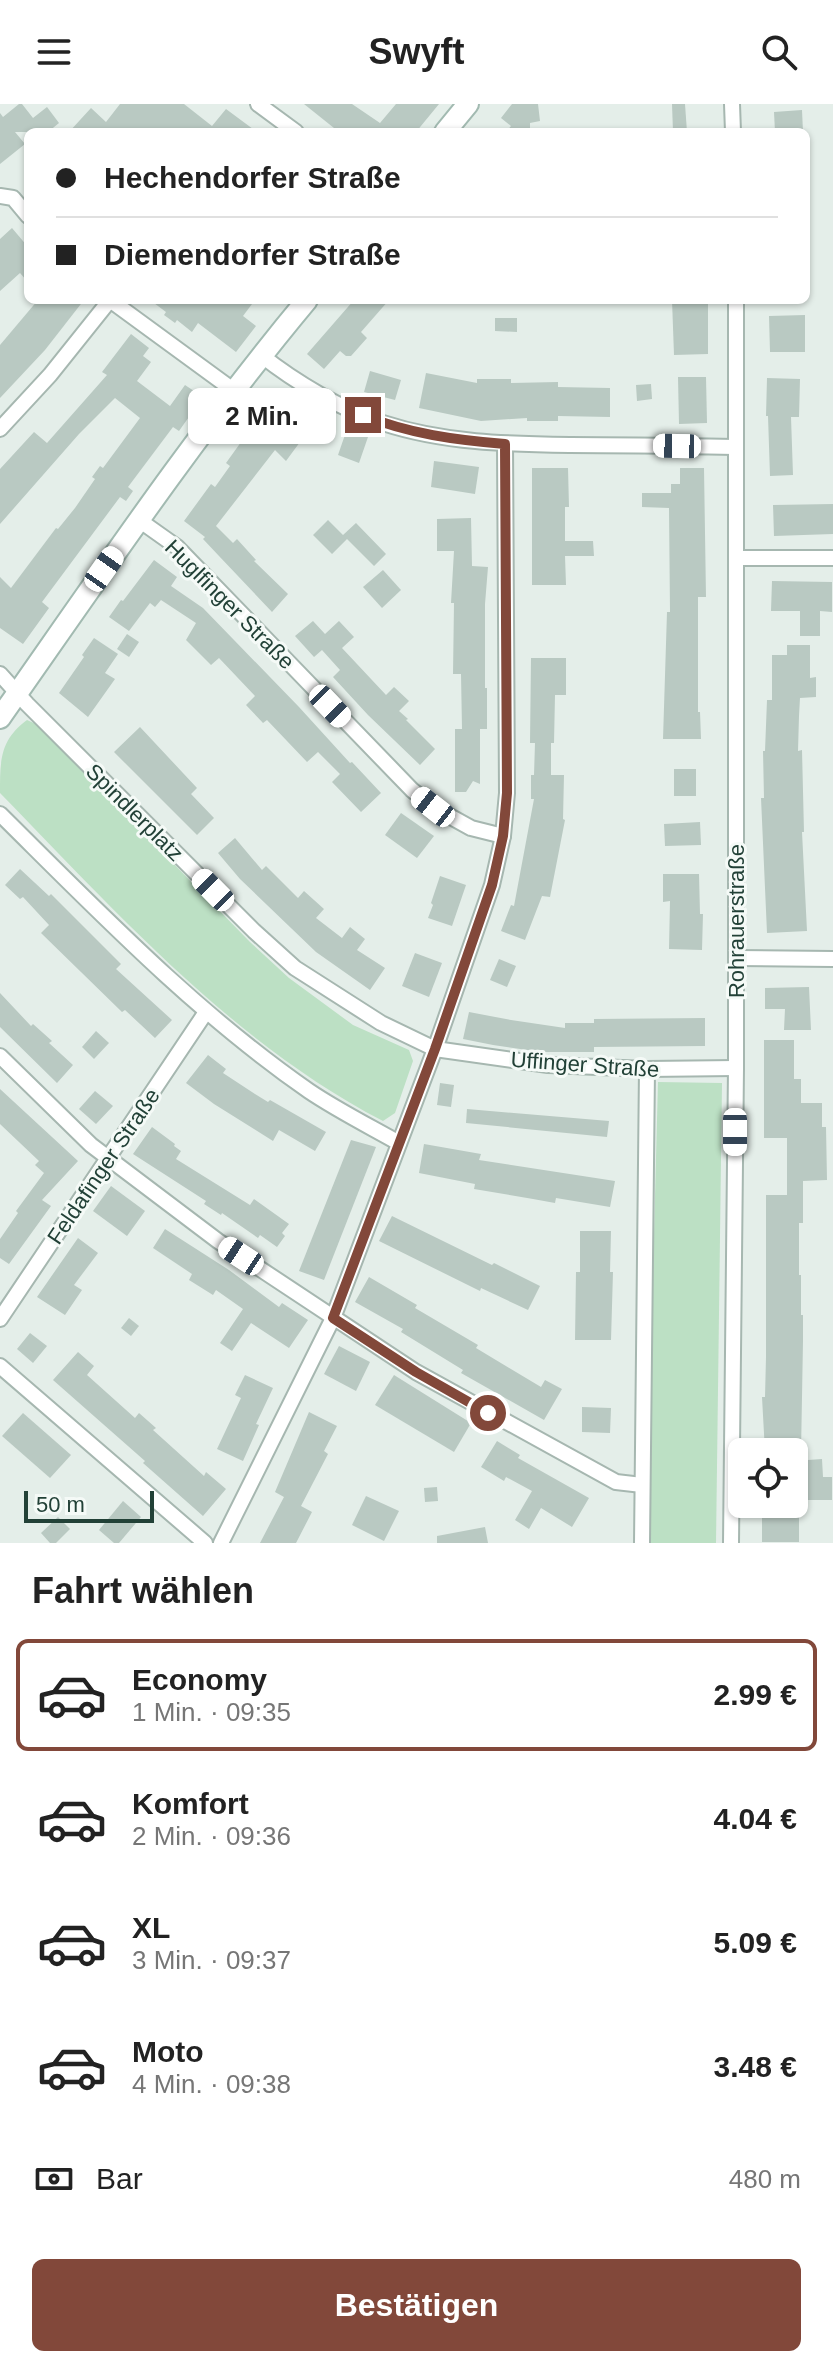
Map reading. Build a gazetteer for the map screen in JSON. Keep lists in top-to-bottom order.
{
  "streets": {
    "street": [
      "Huglfinger Straße",
      "Spindlerplatz",
      "Rohrauerstraße",
      "Uffinger Straße",
      "Feldafinger Straße"
    ]
  },
  "crossings": [
    ["Spindlerplatz", "Uffinger Straße"],
    ["Rohrauerstraße", "Uffinger Straße"]
  ],
  "scale_bar": "50 m",
  "page": {
    "header": "Swyft",
    "banner": ["Hechendorfer Straße", "Diemendorfer Straße"],
    "bubble": "2 Min.",
    "scale": "50 m",
    "heading": "Fahrt wählen",
    "list": [
      {
        "name": "Economy",
        "note": "1 Min. · 09:35",
        "value": "2.99 €"
      },
      {
        "name": "Komfort",
        "note": "2 Min. · 09:36",
        "value": "4.04 €"
      },
      {
        "name": "XL",
        "note": "3 Min. · 09:37",
        "value": "5.09 €"
      },
      {
        "name": "Moto",
        "note": "4 Min. · 09:38",
        "value": "3.48 €"
      }
    ],
    "pay": ["Bar", "480 m"],
    "buttons": "Bestätigen"
  }
}
